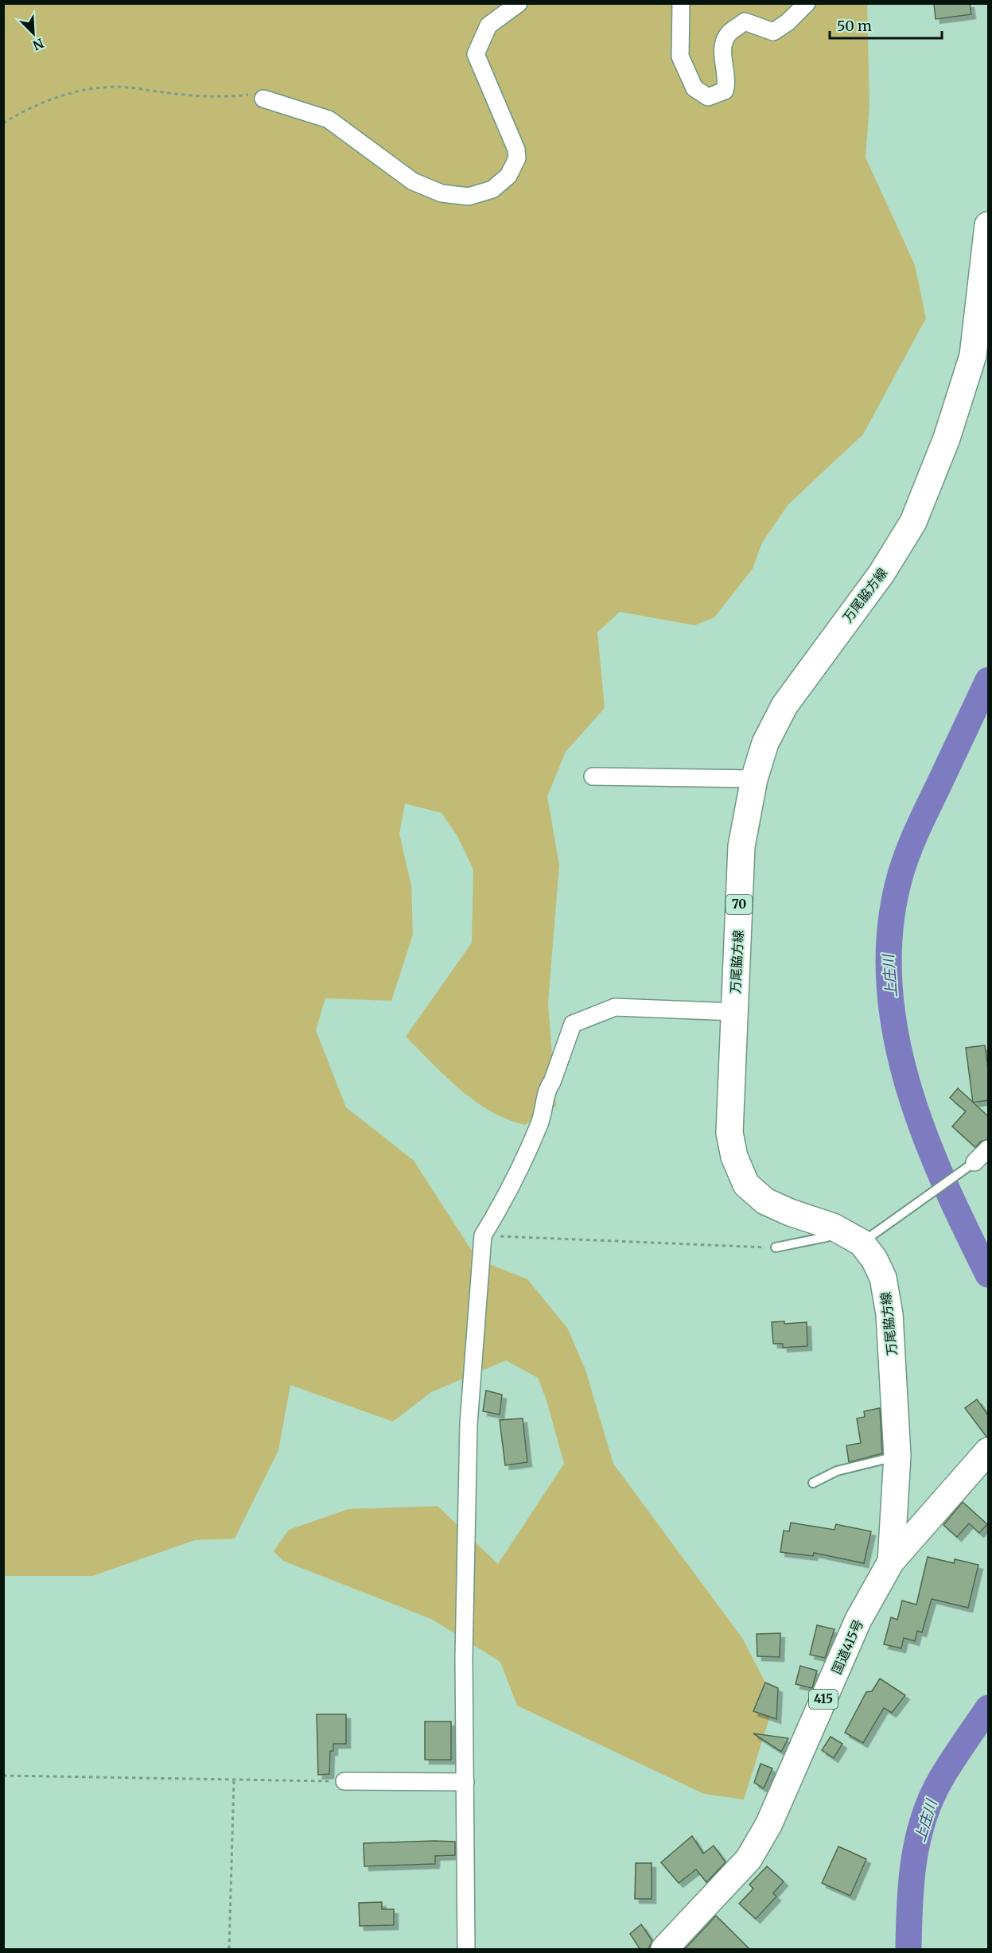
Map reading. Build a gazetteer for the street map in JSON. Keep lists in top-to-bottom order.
{
  "streets": {
    "main road": [
      "万尾脇方線",
      "70",
      "国道415号",
      "415"
    ]
  },
  "crossings": [
    ["万尾脇方線", "国道415号"]
  ],
  "water": ["上庄川"],
  "scale_bar": "50 m",
  "north": "bottom right"
}
